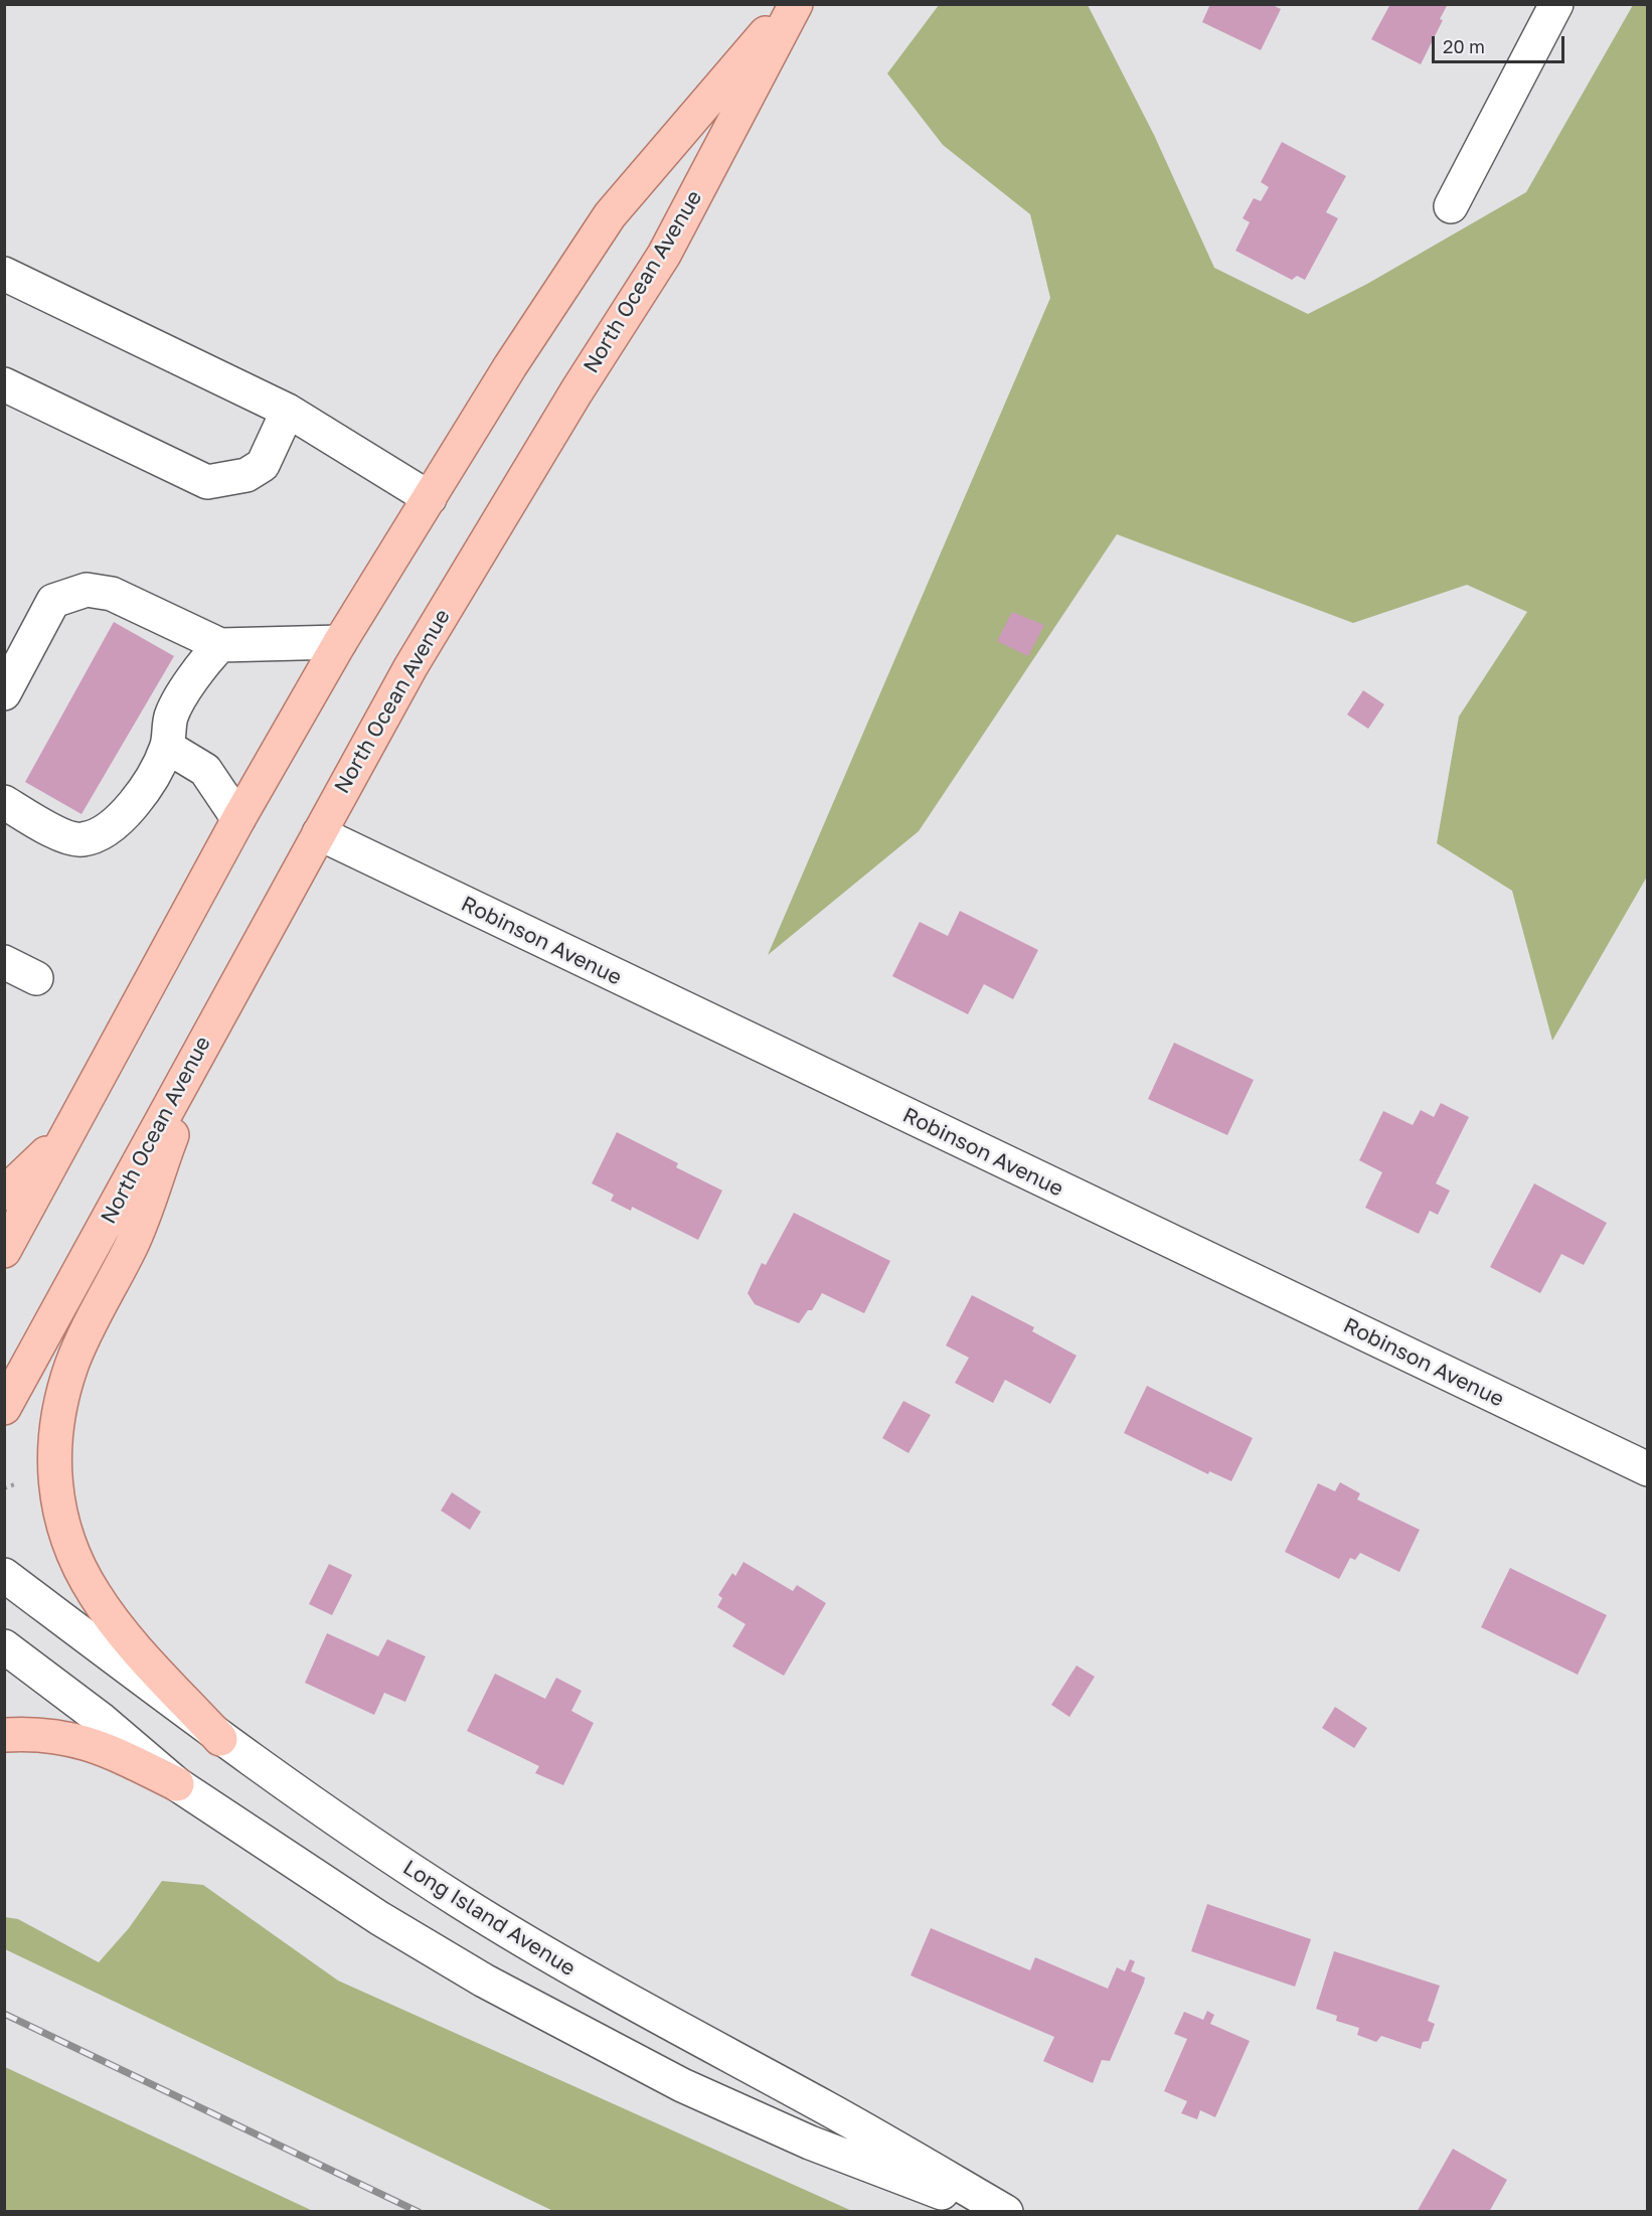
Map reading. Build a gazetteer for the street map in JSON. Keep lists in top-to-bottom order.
{
  "streets": {
    "main road": ["North Ocean Avenue"],
    "street": ["Robinson Avenue", "Long Island Avenue"]
  },
  "crossings": [
    ["North Ocean Avenue", "Robinson Avenue"]
  ],
  "scale_bar": "20 m"
}
